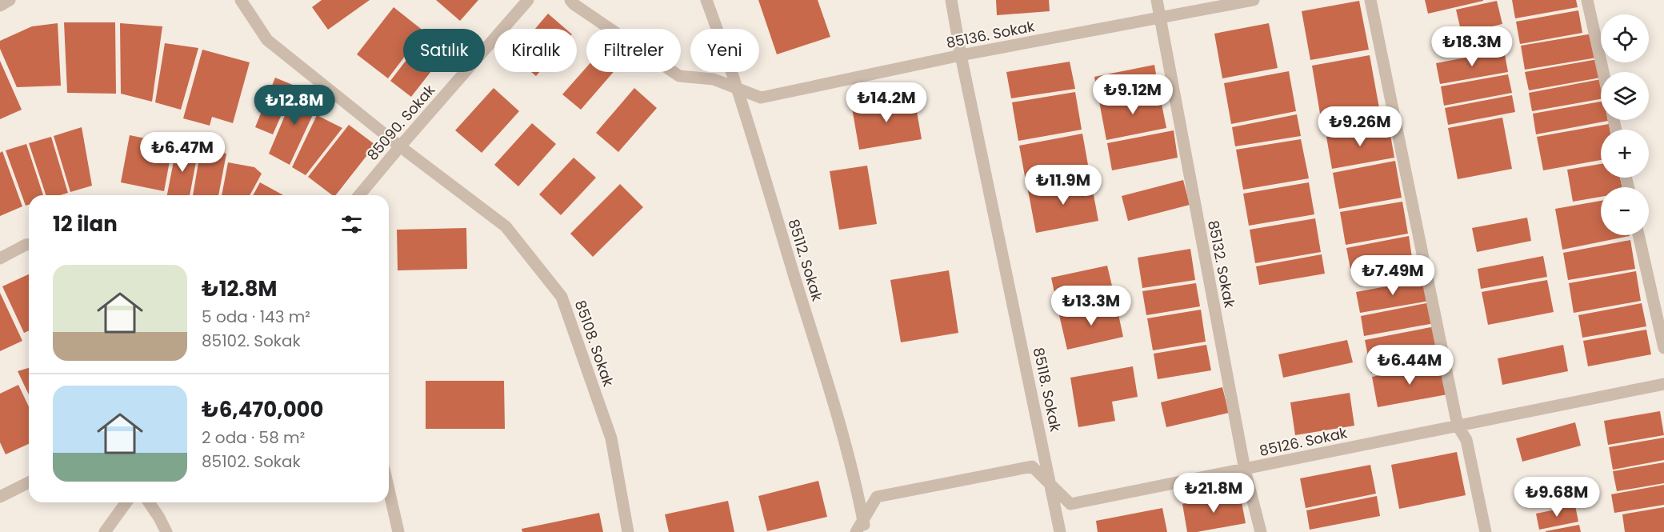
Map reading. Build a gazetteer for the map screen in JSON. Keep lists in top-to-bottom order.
{
  "streets": {
    "street": [
      "85136. Sokak",
      "85090. Sokak",
      "85112. Sokak",
      "85132. Sokak",
      "85108. Sokak",
      "85118. Sokak",
      "85126. Sokak"
    ]
  },
  "crossings": [
    ["85136. Sokak", "85112. Sokak"],
    ["85136. Sokak", "85132. Sokak"],
    ["85136. Sokak", "85118. Sokak"],
    ["85090. Sokak", "85108. Sokak"],
    ["85112. Sokak", "85126. Sokak"],
    ["85132. Sokak", "85126. Sokak"],
    ["85118. Sokak", "85126. Sokak"]
  ],
  "page": {
    "map_buttons": ["+", "−"],
    "price": [
      "₺18.3M",
      "₺9.12M",
      "₺14.2M",
      "₺12.8M",
      "₺9.26M",
      "₺6.47M",
      "₺11.9M",
      "₺7.49M",
      "₺13.3M",
      "₺6.44M",
      "₺21.8M",
      "₺9.68M"
    ],
    "chip": [
      "Satılık",
      "Kiralık",
      "Filtreler",
      "Yeni"
    ],
    "heading": "12 ilan",
    "list": [
      {
        "name": "₺12.8M",
        "note": "5 oda · 143 m² · 85102. Sokak"
      },
      {
        "name": "₺6,470,000",
        "note": "2 oda · 58 m² · 85102. Sokak"
      }
    ]
  }
}
